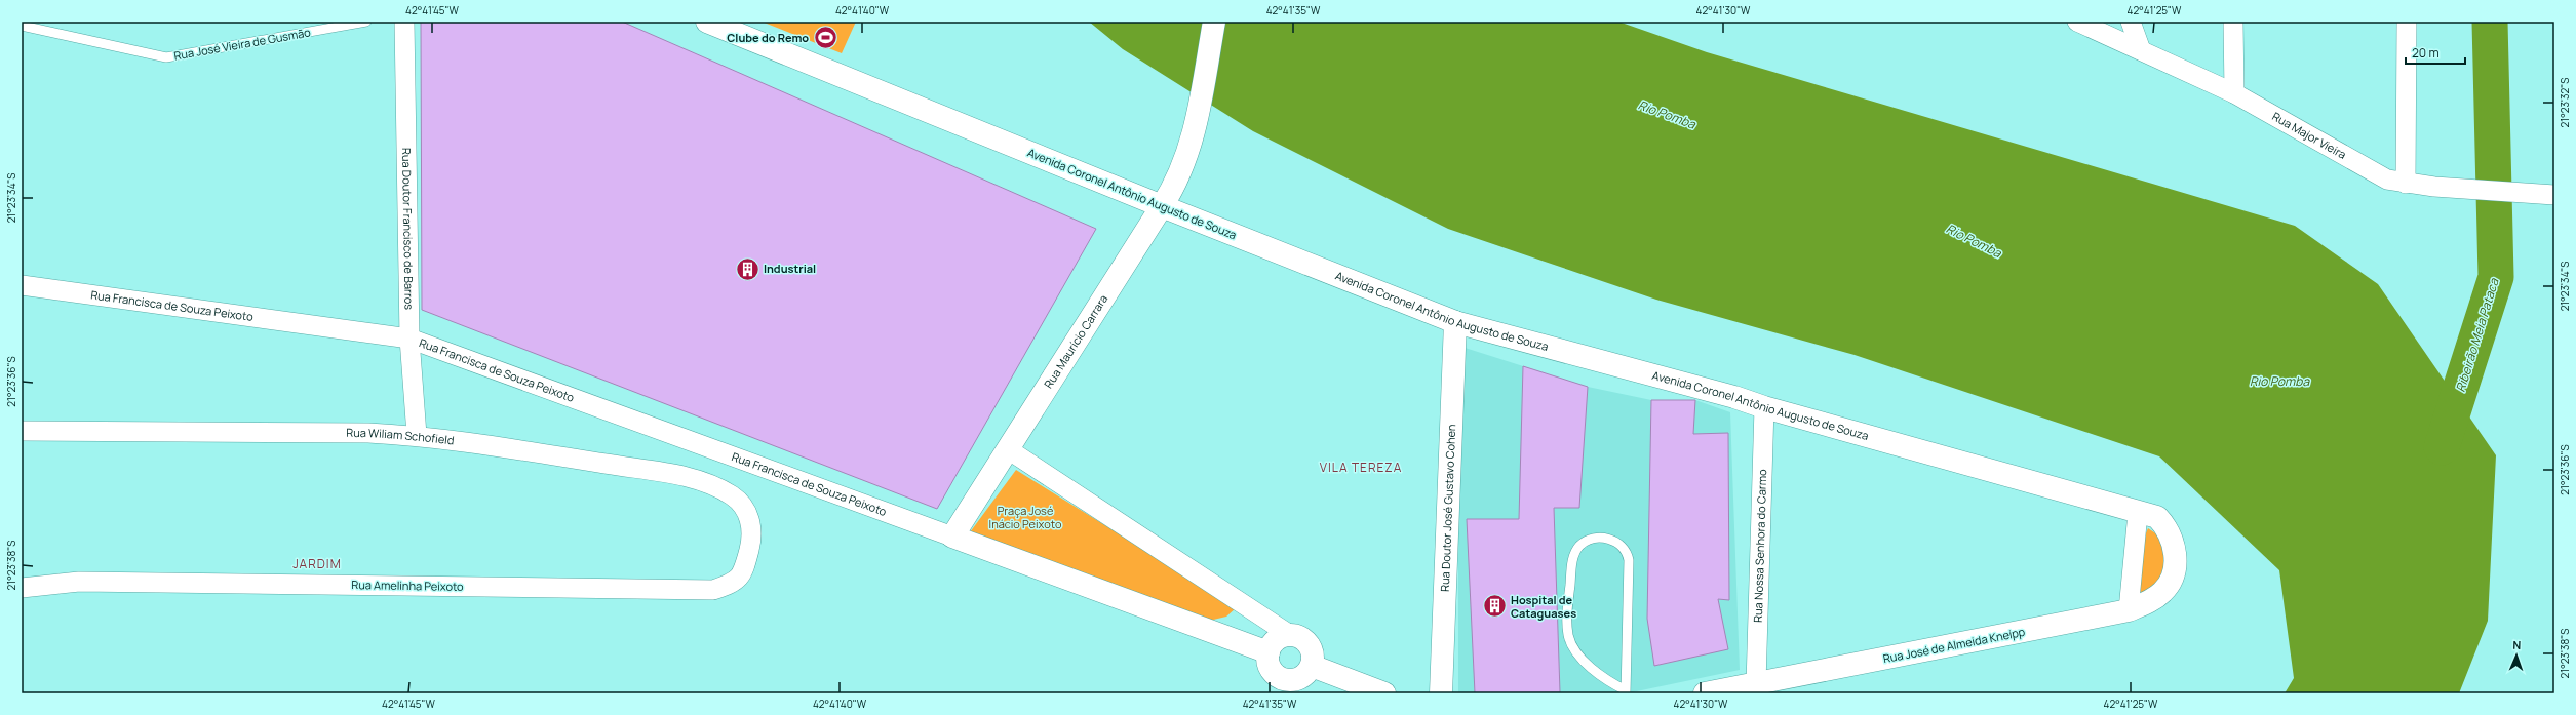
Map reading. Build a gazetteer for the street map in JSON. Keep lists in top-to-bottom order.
{
  "streets": {
    "street": [
      "Rua Major Vieira",
      "Avenida Coronel Antônio Augusto de Souza",
      "Rua Doutor Francisco de Barros",
      "Rua Francisca de Souza Peixoto",
      "Rua Maurício Carrara",
      "Rua Wiliam Schofield",
      "Rua Doutor José Gustavo Cohen",
      "Rua Nossa Senhora do Carmo",
      "Rua Amelinha Peixoto",
      "Rua José de Almeida Kneipp"
    ],
    "lane": ["Rua José Vieira de Gusmão"]
  },
  "crossings": [
    ["Avenida Coronel Antônio Augusto de Souza", "Rua Maurício Carrara"],
    ["Avenida Coronel Antônio Augusto de Souza", "Rua Doutor José Gustavo Cohen"],
    ["Avenida Coronel Antônio Augusto de Souza", "Rua Nossa Senhora do Carmo"],
    ["Avenida Coronel Antônio Augusto de Souza", "Rua José de Almeida Kneipp"],
    ["Rua Doutor Francisco de Barros", "Rua Francisca de Souza Peixoto"],
    ["Rua Doutor Francisco de Barros", "Rua Wiliam Schofield"],
    ["Rua Francisca de Souza Peixoto", "Rua Maurício Carrara"],
    ["Rua Wiliam Schofield", "Rua Amelinha Peixoto"],
    ["Rua Nossa Senhora do Carmo", "Rua José de Almeida Kneipp"]
  ],
  "districts": ["VILA TEREZA", "JARDIM"],
  "water": ["Rio Pomba", "Ribeirão Meia Pataca"],
  "parks": ["Praça José Inácio Peixoto"],
  "places": {
    "sports": ["Clube do Remo"],
    "building": ["Industrial", "Hospital de Cataguases"]
  },
  "scale_bar": "20 m",
  "north": "top",
  "coordinates": [
    "42°41'45\"W",
    "42°41'40\"W",
    "42°41'35\"W",
    "42°41'30\"W",
    "42°41'25\"W",
    "21°23'32\"S",
    "21°23'34\"S",
    "21°23'36\"S",
    "21°23'38\"S"
  ]
}
